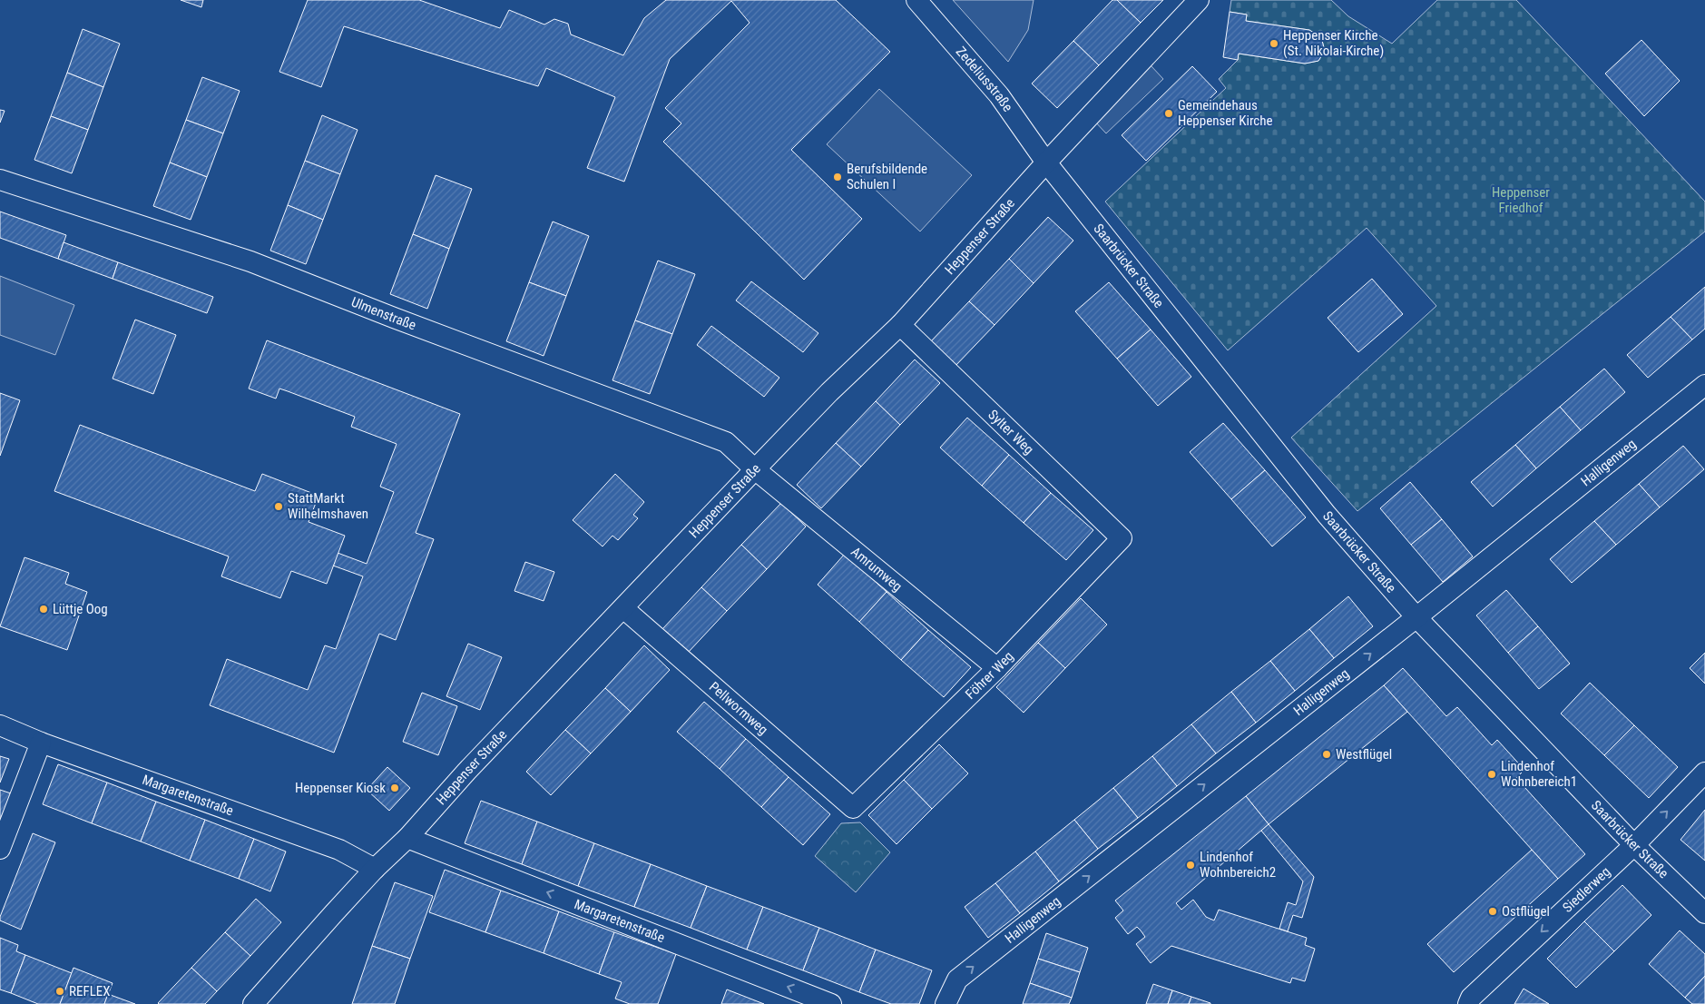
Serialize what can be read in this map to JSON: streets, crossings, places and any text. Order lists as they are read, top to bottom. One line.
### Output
{"streets":{"street":["Zedeliusstraße","Heppenser Straße","Saarbrücker Straße","Ulmenstraße","Sylter Weg","Halligenweg","Amrumweg","Föhrer Weg","Pellwormweg","Margaretenstraße","Siedlerweg"]},"crossings":[["Zedeliusstraße","Heppenser Straße"],["Zedeliusstraße","Saarbrücker Straße"],["Heppenser Straße","Saarbrücker Straße"],["Heppenser Straße","Ulmenstraße"],["Heppenser Straße","Sylter Weg"],["Heppenser Straße","Amrumweg"],["Heppenser Straße","Pellwormweg"],["Heppenser Straße","Margaretenstraße"],["Saarbrücker Straße","Halligenweg"],["Saarbrücker Straße","Siedlerweg"],["Ulmenstraße","Amrumweg"],["Sylter Weg","Föhrer Weg"],["Amrumweg","Föhrer Weg"],["Föhrer Weg","Pellwormweg"]],"one_way":["Halligenweg","Margaretenstraße"],"parks":["Heppenser Friedhof"],"places":["Heppenser Kirche (St. Nikolai-Kirche)","Gemeindehaus Heppenser Kirche","Berufsbildende Schulen I","StattMarkt Wilhelmshaven","Lüttje Oog","Westflügel","Lindenhof Wohnbereich1","Heppenser Kiosk","Lindenhof Wohnbereich2","Ostflügel","REFLEX"]}
